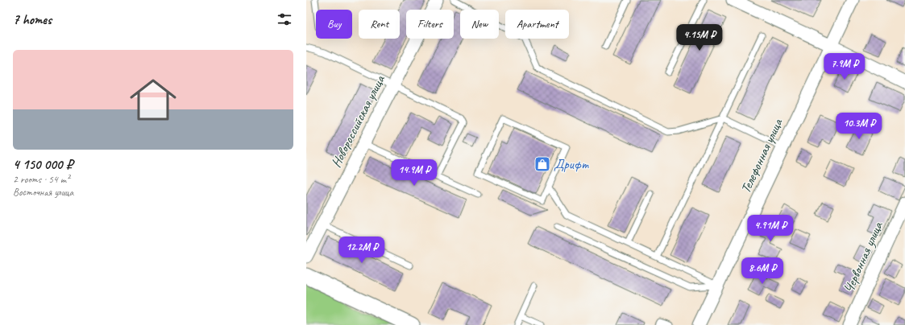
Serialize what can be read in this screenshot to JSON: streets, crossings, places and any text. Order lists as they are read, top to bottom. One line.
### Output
{"streets":{"street":["Новороссийская улица","Телефонная улица","Червонная улица"]},"places":{"shop":["Дрифт"]},"page":{"heading":"7 homes","chip":["Buy","Rent","Filters","New","Apartment"],"price":["4.15M ₽","7.9M ₽","10.3M ₽","14.9M ₽","4.91M ₽","12.2M ₽","8.6M ₽"],"list":[{"name":"4 150 000 ₽","note":"2 rooms · 54 m² · Восточная улица"}]}}
